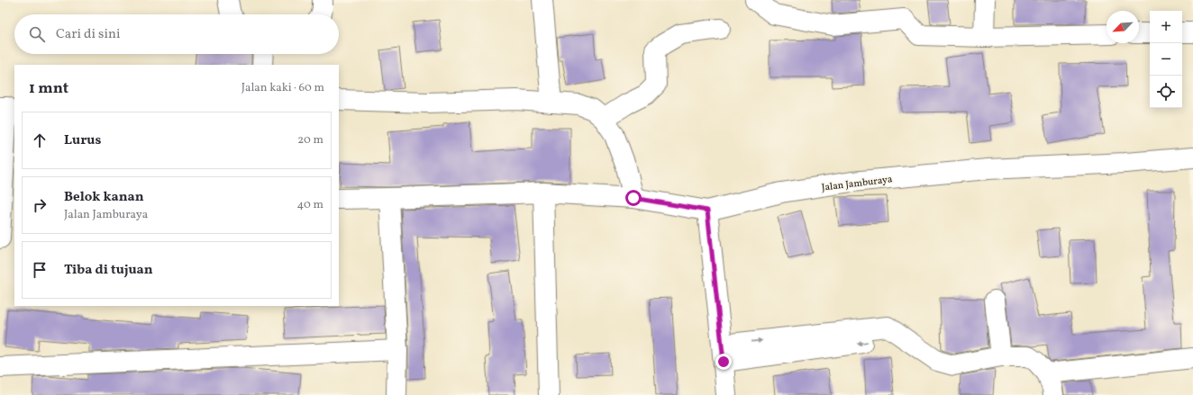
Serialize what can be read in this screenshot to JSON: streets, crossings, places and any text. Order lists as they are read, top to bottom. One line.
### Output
{"streets":{"street":["Jalan Jamburaya"]},"north":"bottom left","page":{"map_buttons":["+","−"],"search":"Cari di sini","heading":["1 mnt","Jalan kaki · 60 m"],"list":[["Lurus","20 m"],["Belok kanan","Jalan Jamburaya","40 m"],"Tiba di tujuan"]}}
